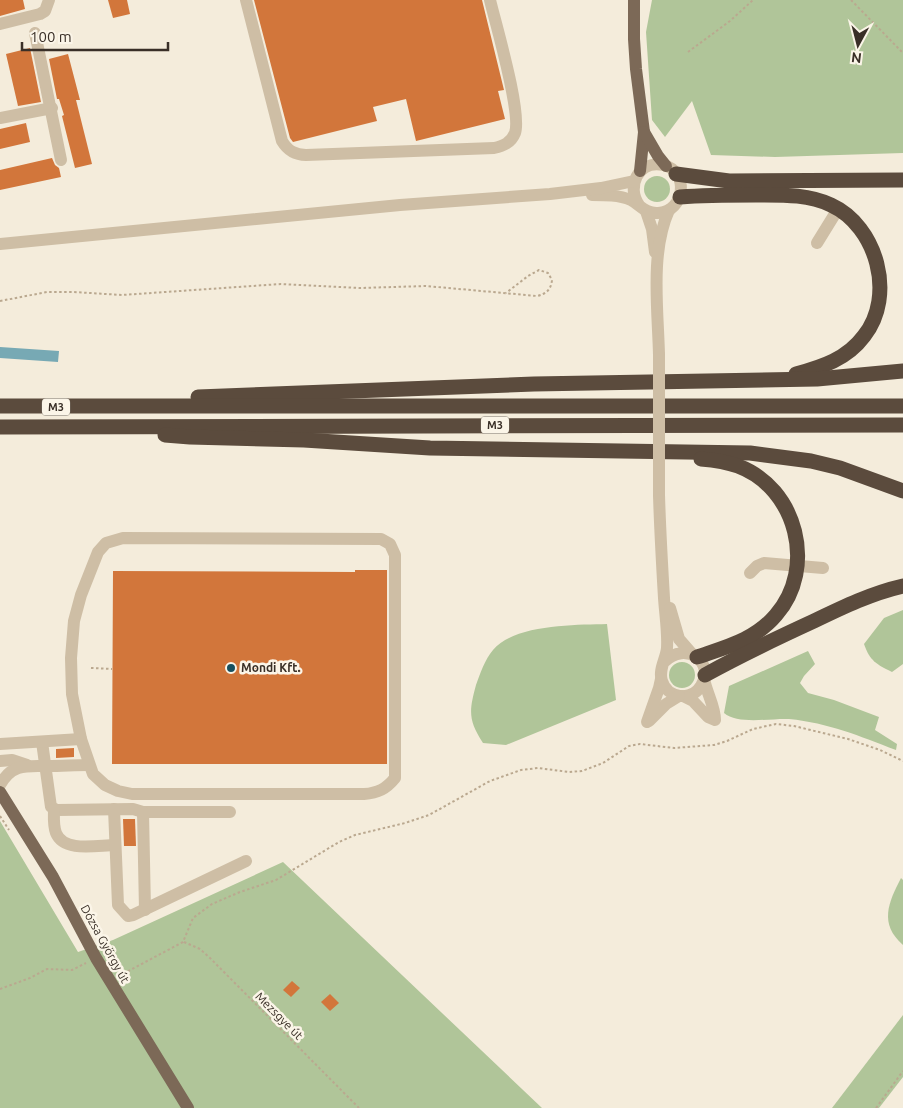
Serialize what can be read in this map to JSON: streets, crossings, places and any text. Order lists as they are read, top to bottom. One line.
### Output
{"streets":{"highway":["M3"],"main road":["Dózsa György út"],"path":["Mezsgye út"]},"places":["Mondi Kft."],"scale_bar":"100 m","north":"bottom"}
